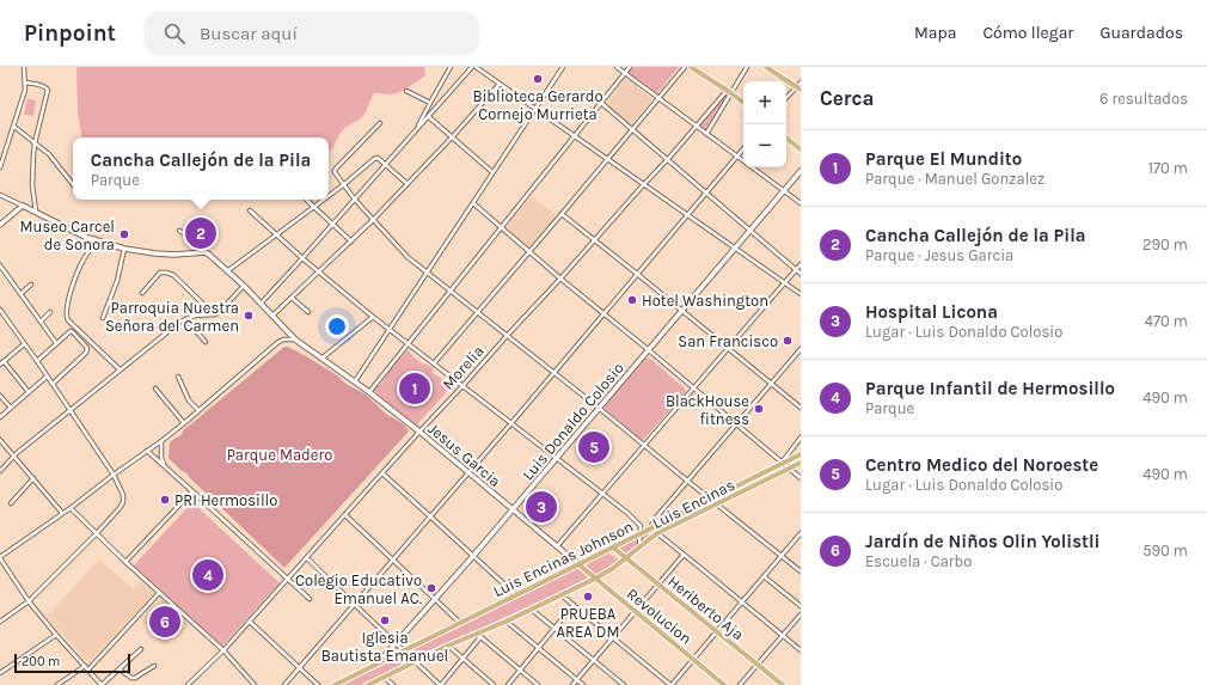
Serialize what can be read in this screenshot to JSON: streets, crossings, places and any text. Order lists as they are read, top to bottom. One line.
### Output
{"streets":{"main road":["Luis Encinas","Luis Encinas Johnson","Heriberto Aja","Revolucion"],"street":["Morelia","Luis Donaldo Colosio","Jesus Garcia"]},"crossings":[["Morelia","Jesus Garcia"],["Luis Donaldo Colosio","Jesus Garcia"],["Luis Donaldo Colosio","Luis Encinas Johnson"],["Jesus Garcia","Luis Encinas Johnson"],["Jesus Garcia","Revolucion"],["Luis Encinas","Heriberto Aja"],["Luis Encinas","Revolucion"],["Luis Encinas Johnson","Heriberto Aja"],["Luis Encinas Johnson","Revolucion"]],"parks":["Parque Madero"],"places":["Biblioteca Gerardo Cornejo Murrieta","Museo Carcel de Sonora","Hotel Washington","Parroquia Nuestra Señora del Carmen","San Francisco","BlackHouse fitness","PRI Hermosillo","Colegio Educativo Emanuel AC.","PRUEBA AREA DM","Iglesia Bautista Emanuel"],"scale_bar":"200 m","page":{"header":"Pinpoint","search":"Buscar aquí","nav":["Mapa","Cómo llegar","Guardados"],"heading":["Cerca","6 resultados"],"map_buttons":["+","−"],"list":[{"mark":"1","name":"Parque El Mundito","note":"Parque · Manuel Gonzalez","value":"170 m"},{"mark":"2","name":"Cancha Callejón de la Pila","note":"Parque · Jesus Garcia","value":"290 m"},{"mark":"3","name":"Hospital Licona","note":"Lugar · Luis Donaldo Colosio","value":"470 m"},{"mark":"4","name":"Parque Infantil de Hermosillo","note":"Parque","value":"490 m"},{"mark":"5","name":"Centro Medico del Noroeste","note":"Lugar · Luis Donaldo Colosio","value":"490 m"},{"mark":"6","name":"Jardín de Niños Olin Yolistli","note":"Escuela · Carbo","value":"590 m"}],"popup":["Cancha Callejón de la Pila","Parque"],"pins":["2","1","5","3","4","6"],"scale":"200 m"}}
